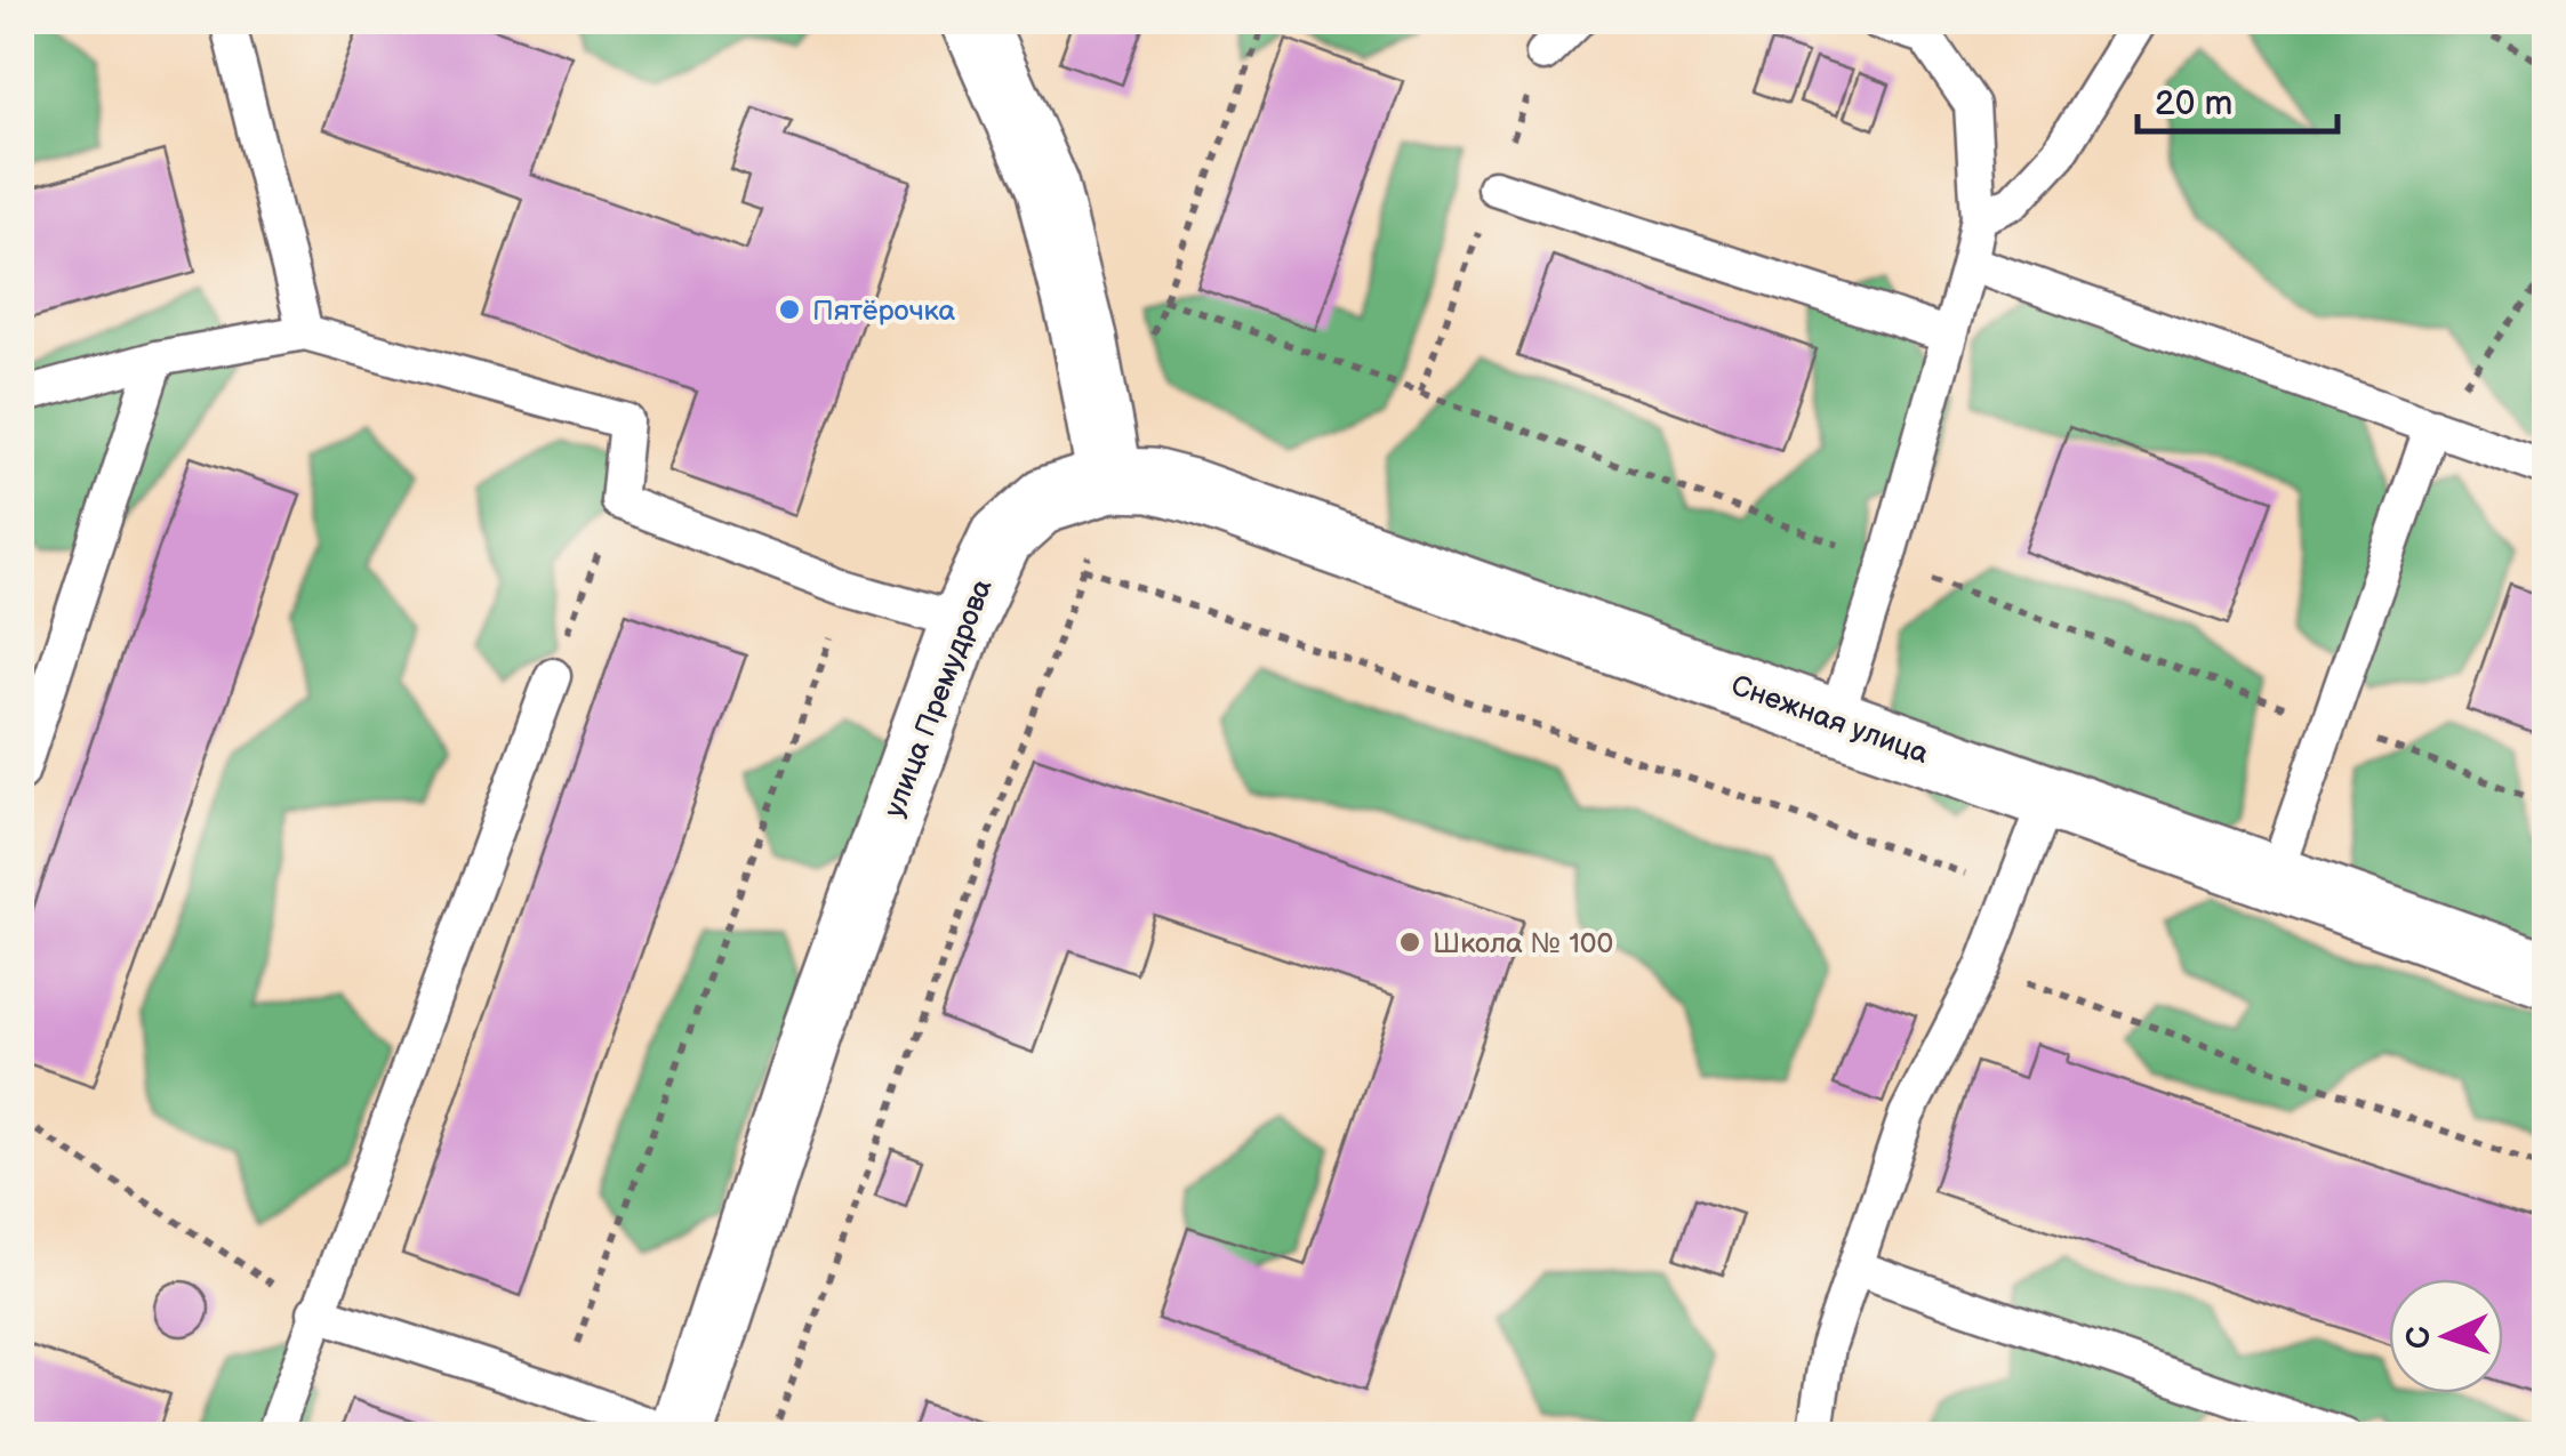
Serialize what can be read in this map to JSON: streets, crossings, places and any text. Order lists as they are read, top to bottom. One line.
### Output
{"streets":{"street":["улица Премудрова","Снежная улица"]},"crossings":[["улица Премудрова","Снежная улица"]],"places":["Пятёрочка","Школа № 100"],"scale_bar":"20 m","north":"left"}
